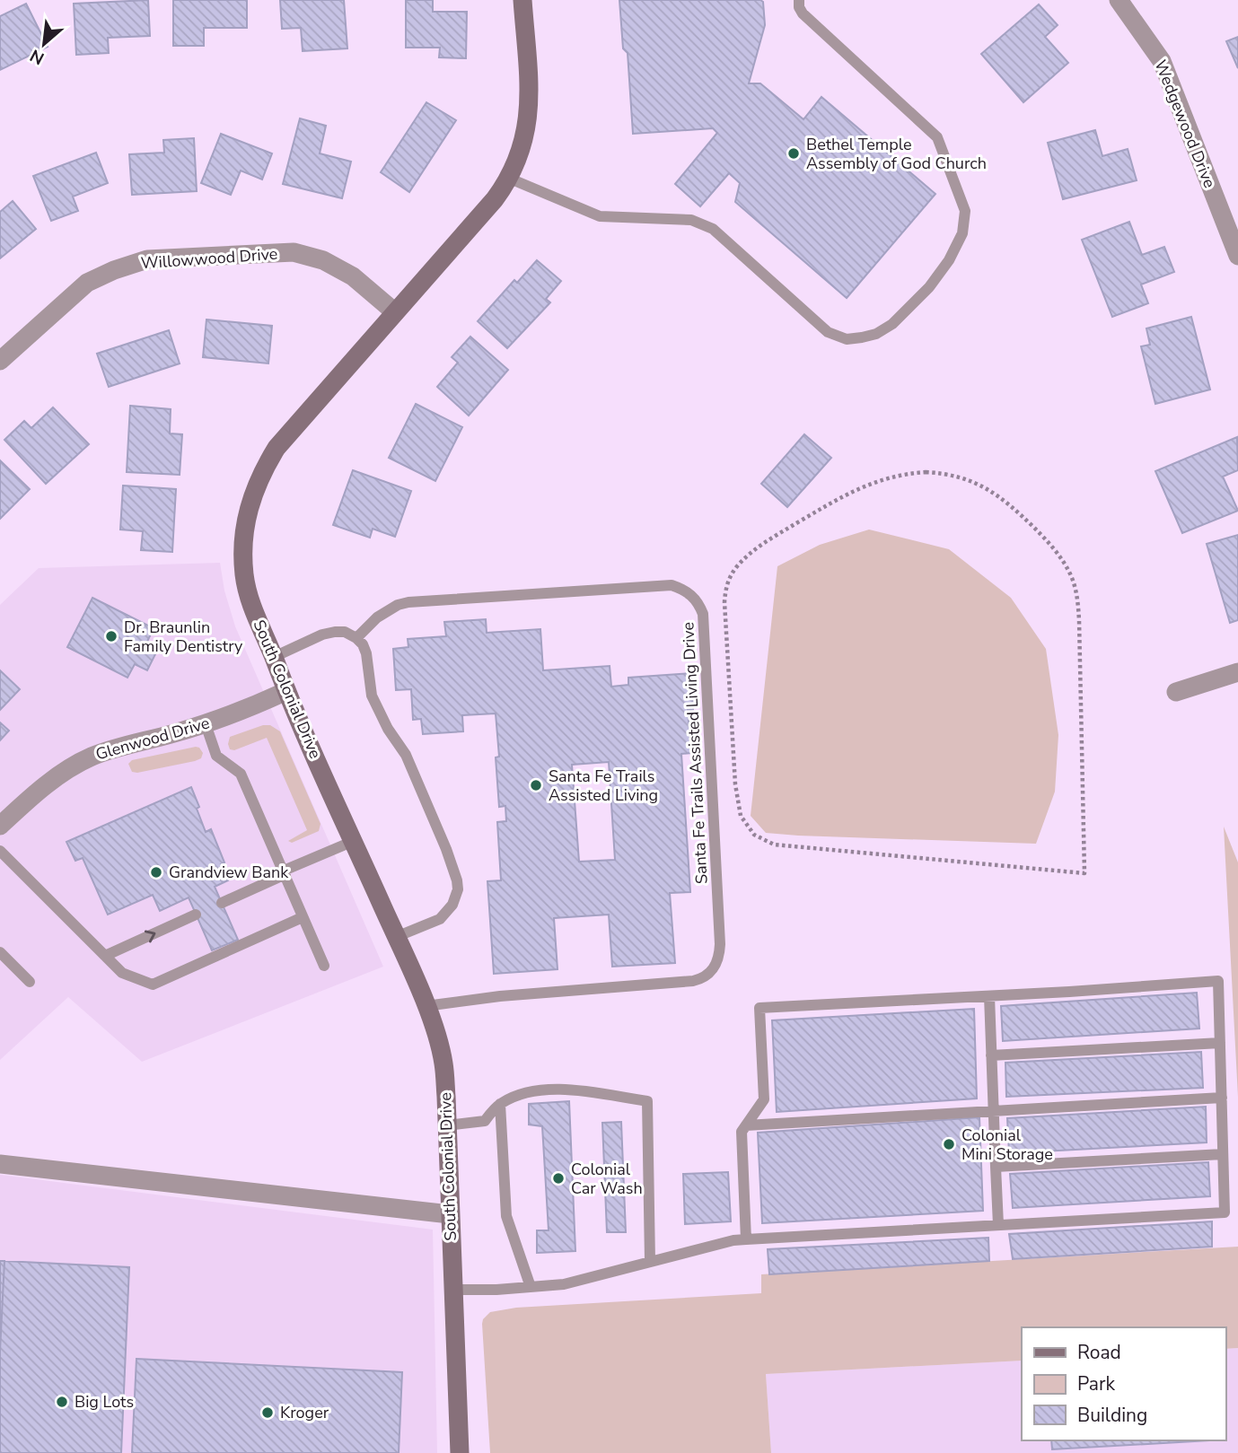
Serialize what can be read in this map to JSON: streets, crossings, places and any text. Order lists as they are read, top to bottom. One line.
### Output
{"streets":{"street":["Wedgewood Drive","Willowwood Drive","South Colonial Drive","Glenwood Drive"],"lane":["Santa Fe Trails Assisted Living Drive"]},"crossings":[["Willowwood Drive","South Colonial Drive"],["South Colonial Drive","Glenwood Drive"],["South Colonial Drive","Santa Fe Trails Assisted Living Drive"]],"places":["Bethel Temple Assembly of God Church","Dr. Braunlin Family Dentistry","Santa Fe Trails Assisted Living","Grandview Bank","Colonial Mini Storage","Colonial Car Wash","Big Lots","Kroger"],"legend":["Road","Park","Building"],"north":"bottom left"}
